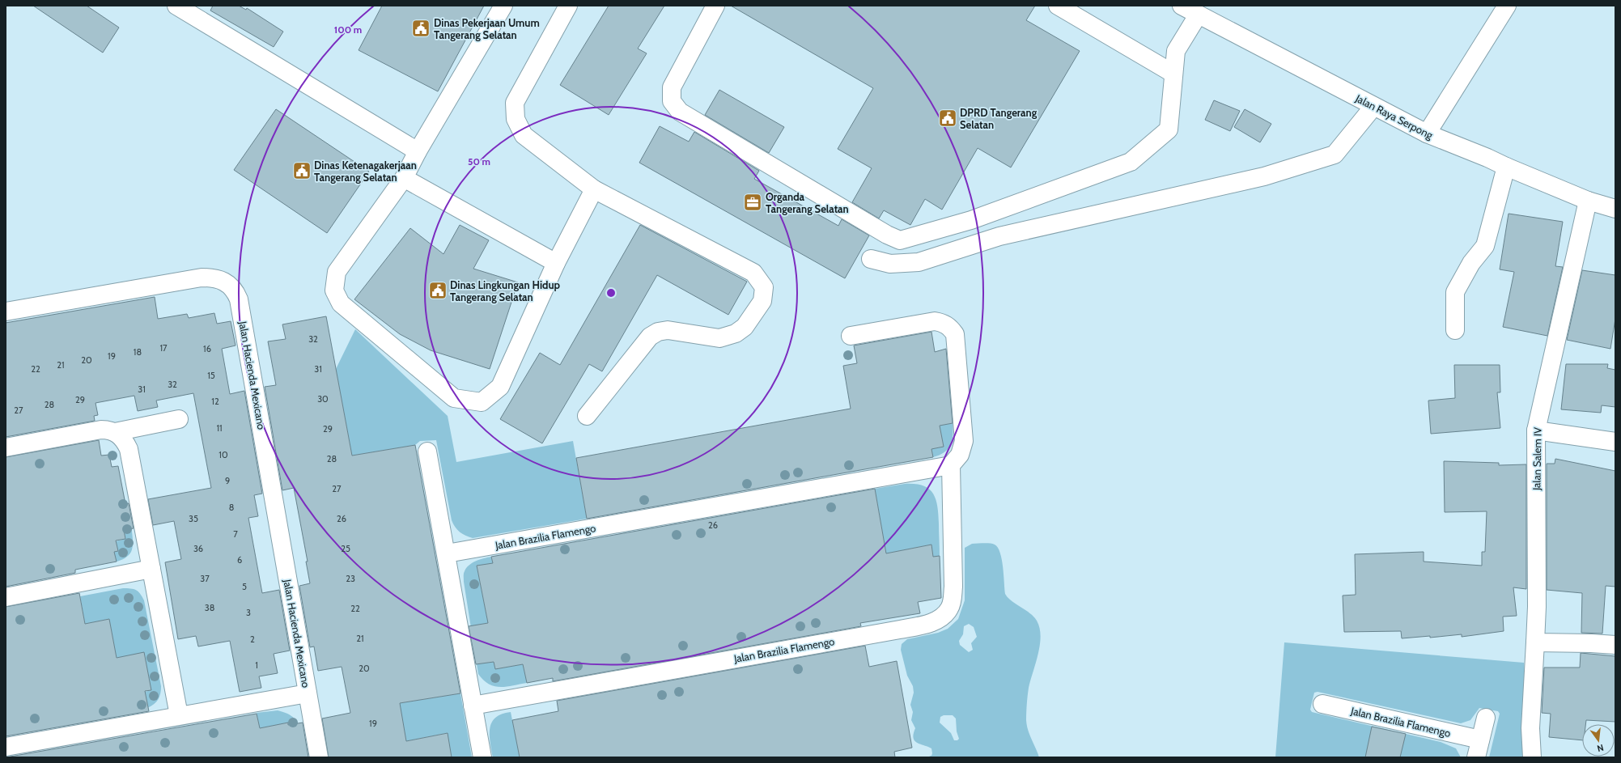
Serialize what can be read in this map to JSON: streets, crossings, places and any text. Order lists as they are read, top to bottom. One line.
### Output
{"streets":{"street":["Jalan Raya Serpong","Jalan Hacienda Mexicano","Jalan Salem IV","Jalan Brazilia Flamengo"]},"crossings":[["Jalan Raya Serpong","Jalan Salem IV"]],"places":{"public building":["Dinas Pekerjaan Umum Tangerang Selatan","DPRD Tangerang Selatan","Dinas Ketenagakerjaan Tangerang Selatan","Dinas Lingkungan Hidup Tangerang Selatan"],"office":["Organda Tangerang Selatan"]},"house_numbers":["32","17","16","18","19","20","21","22","31","15","32","31","30","29","12","28","27","11","29","10","28","9","27","8","35","26","26","7","36","25","6","37","23","5","38","22","3","21","2","1","20","19"],"north":"bottom","rings":["100 m","50 m"]}
